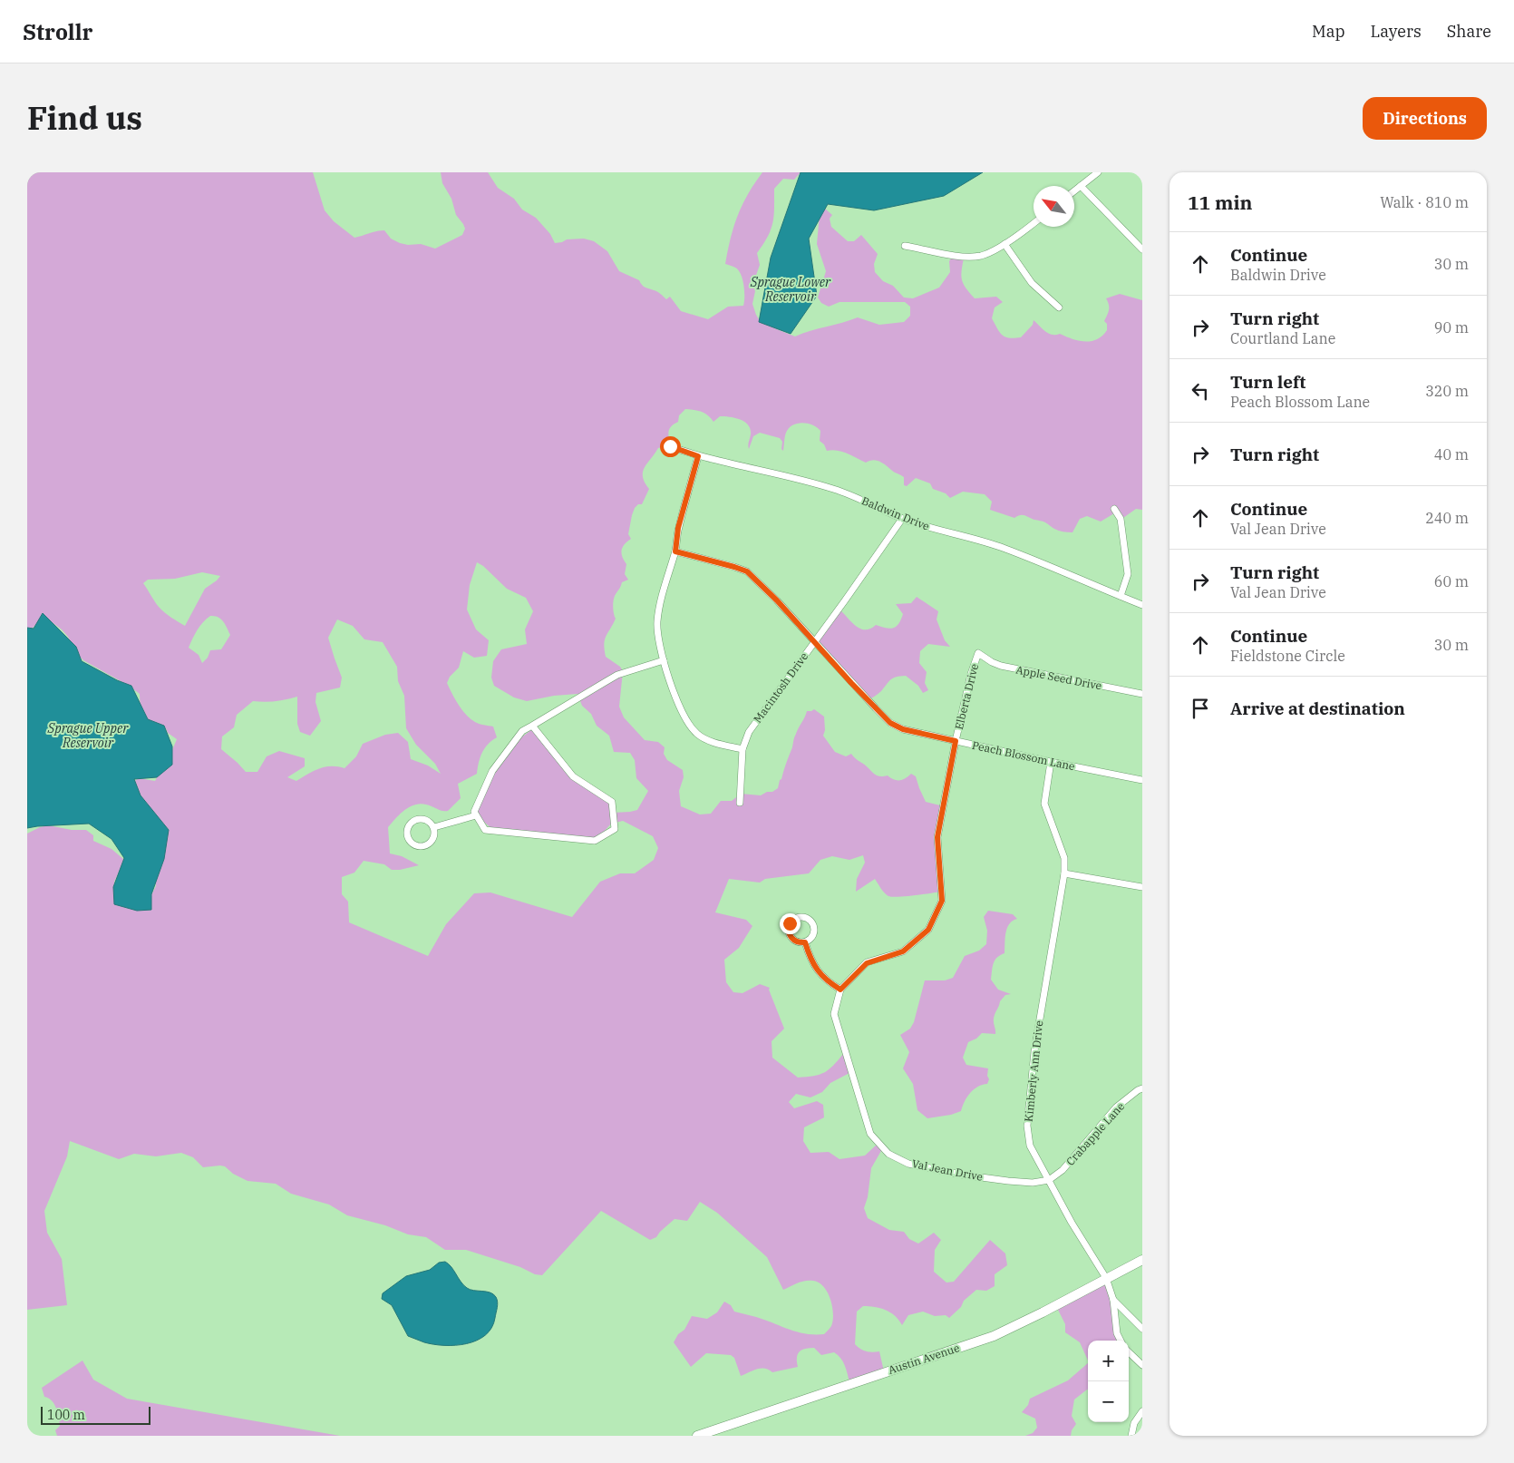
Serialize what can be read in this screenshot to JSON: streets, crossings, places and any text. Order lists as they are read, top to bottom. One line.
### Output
{"streets":{"street":["Baldwin Drive","Apple Seed Drive","Macintosh Drive","Elberta Drive","Peach Blossom Lane","Kimberly Ann Drive","Crabapple Lane","Val Jean Drive","Austin Avenue"]},"crossings":[["Baldwin Drive","Macintosh Drive"],["Apple Seed Drive","Elberta Drive"],["Macintosh Drive","Peach Blossom Lane"],["Elberta Drive","Peach Blossom Lane"],["Elberta Drive","Val Jean Drive"],["Peach Blossom Lane","Kimberly Ann Drive"],["Kimberly Ann Drive","Crabapple Lane"],["Kimberly Ann Drive","Val Jean Drive"],["Kimberly Ann Drive","Austin Avenue"],["Crabapple Lane","Val Jean Drive"]],"water":["Sprague Lower Reservoir","Sprague Upper Reservoir"],"scale_bar":"100 m","north":"top left","page":{"header":"Strollr","nav":["Map","Layers","Share"],"title":"Find us","buttons":"Directions","heading":["11 min","Walk · 810 m"],"list":[["Continue","Baldwin Drive","30 m"],["Turn right","Courtland Lane","90 m"],["Turn left","Peach Blossom Lane","320 m"],["Turn right","40 m"],["Continue","Val Jean Drive","240 m"],["Turn right","Val Jean Drive","60 m"],["Continue","Fieldstone Circle","30 m"],"Arrive at destination"],"map_buttons":["+","−"],"scale":"100 m"}}
